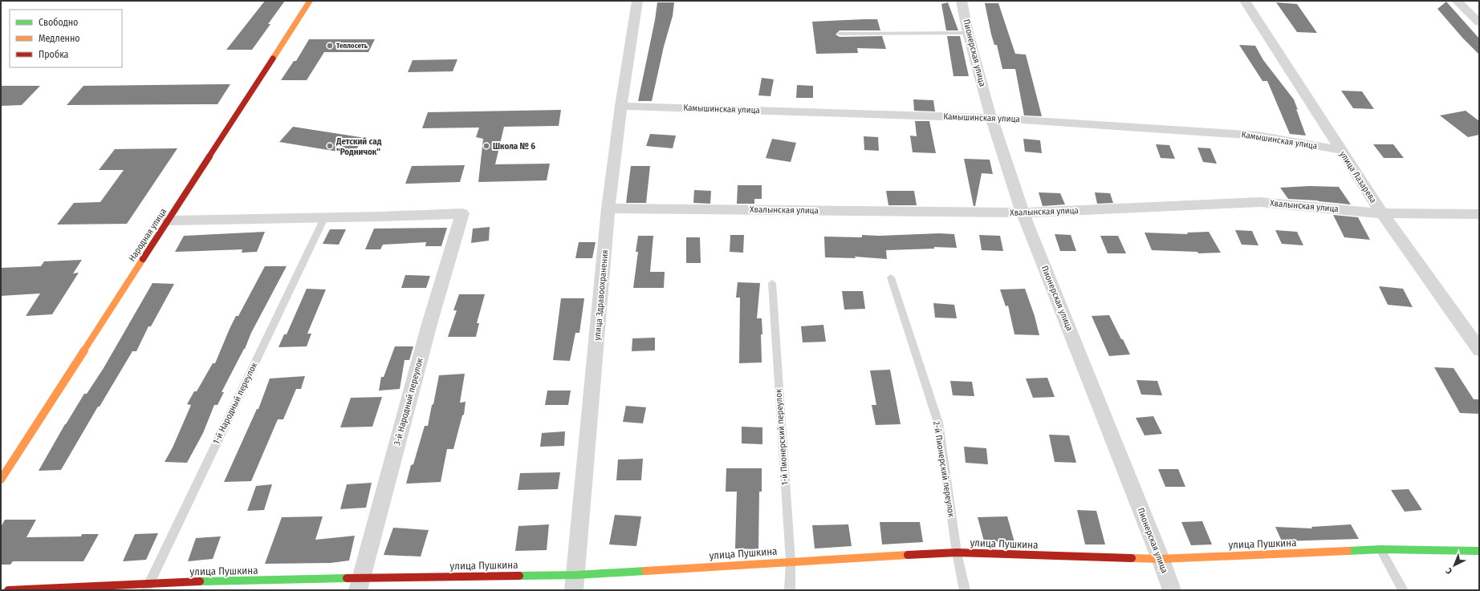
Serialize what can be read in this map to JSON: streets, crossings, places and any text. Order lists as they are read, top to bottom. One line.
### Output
{"streets":{"street":["Пионерская улица","Камышинская улица","улица Лазарева","Хвалынская улица","Народная улица","улица Здравоохранения","3-й Народный переулок","улица Пушкина"],"lane":["1-й Народный переулок","1-й Пионерский переулок","2-й Пионерский переулок"]},"crossings":[["Пионерская улица","Камышинская улица"],["Пионерская улица","Хвалынская улица"],["Пионерская улица","улица Пушкина"],["Камышинская улица","улица Лазарева"],["Камышинская улица","улица Здравоохранения"],["улица Лазарева","Хвалынская улица"],["Хвалынская улица","улица Здравоохранения"],["улица Здравоохранения","улица Пушкина"],["3-й Народный переулок","1-й Народный переулок"],["3-й Народный переулок","улица Пушкина"],["1-й Народный переулок","улица Пушкина"],["1-й Пионерский переулок","улица Пушкина"],["2-й Пионерский переулок","улица Пушкина"]],"places":["Теплосеть","Детский сад \"Родничок\"","Школа № 6"],"legend":["Свободно","Медленно","Пробка"],"north":"bottom left"}
